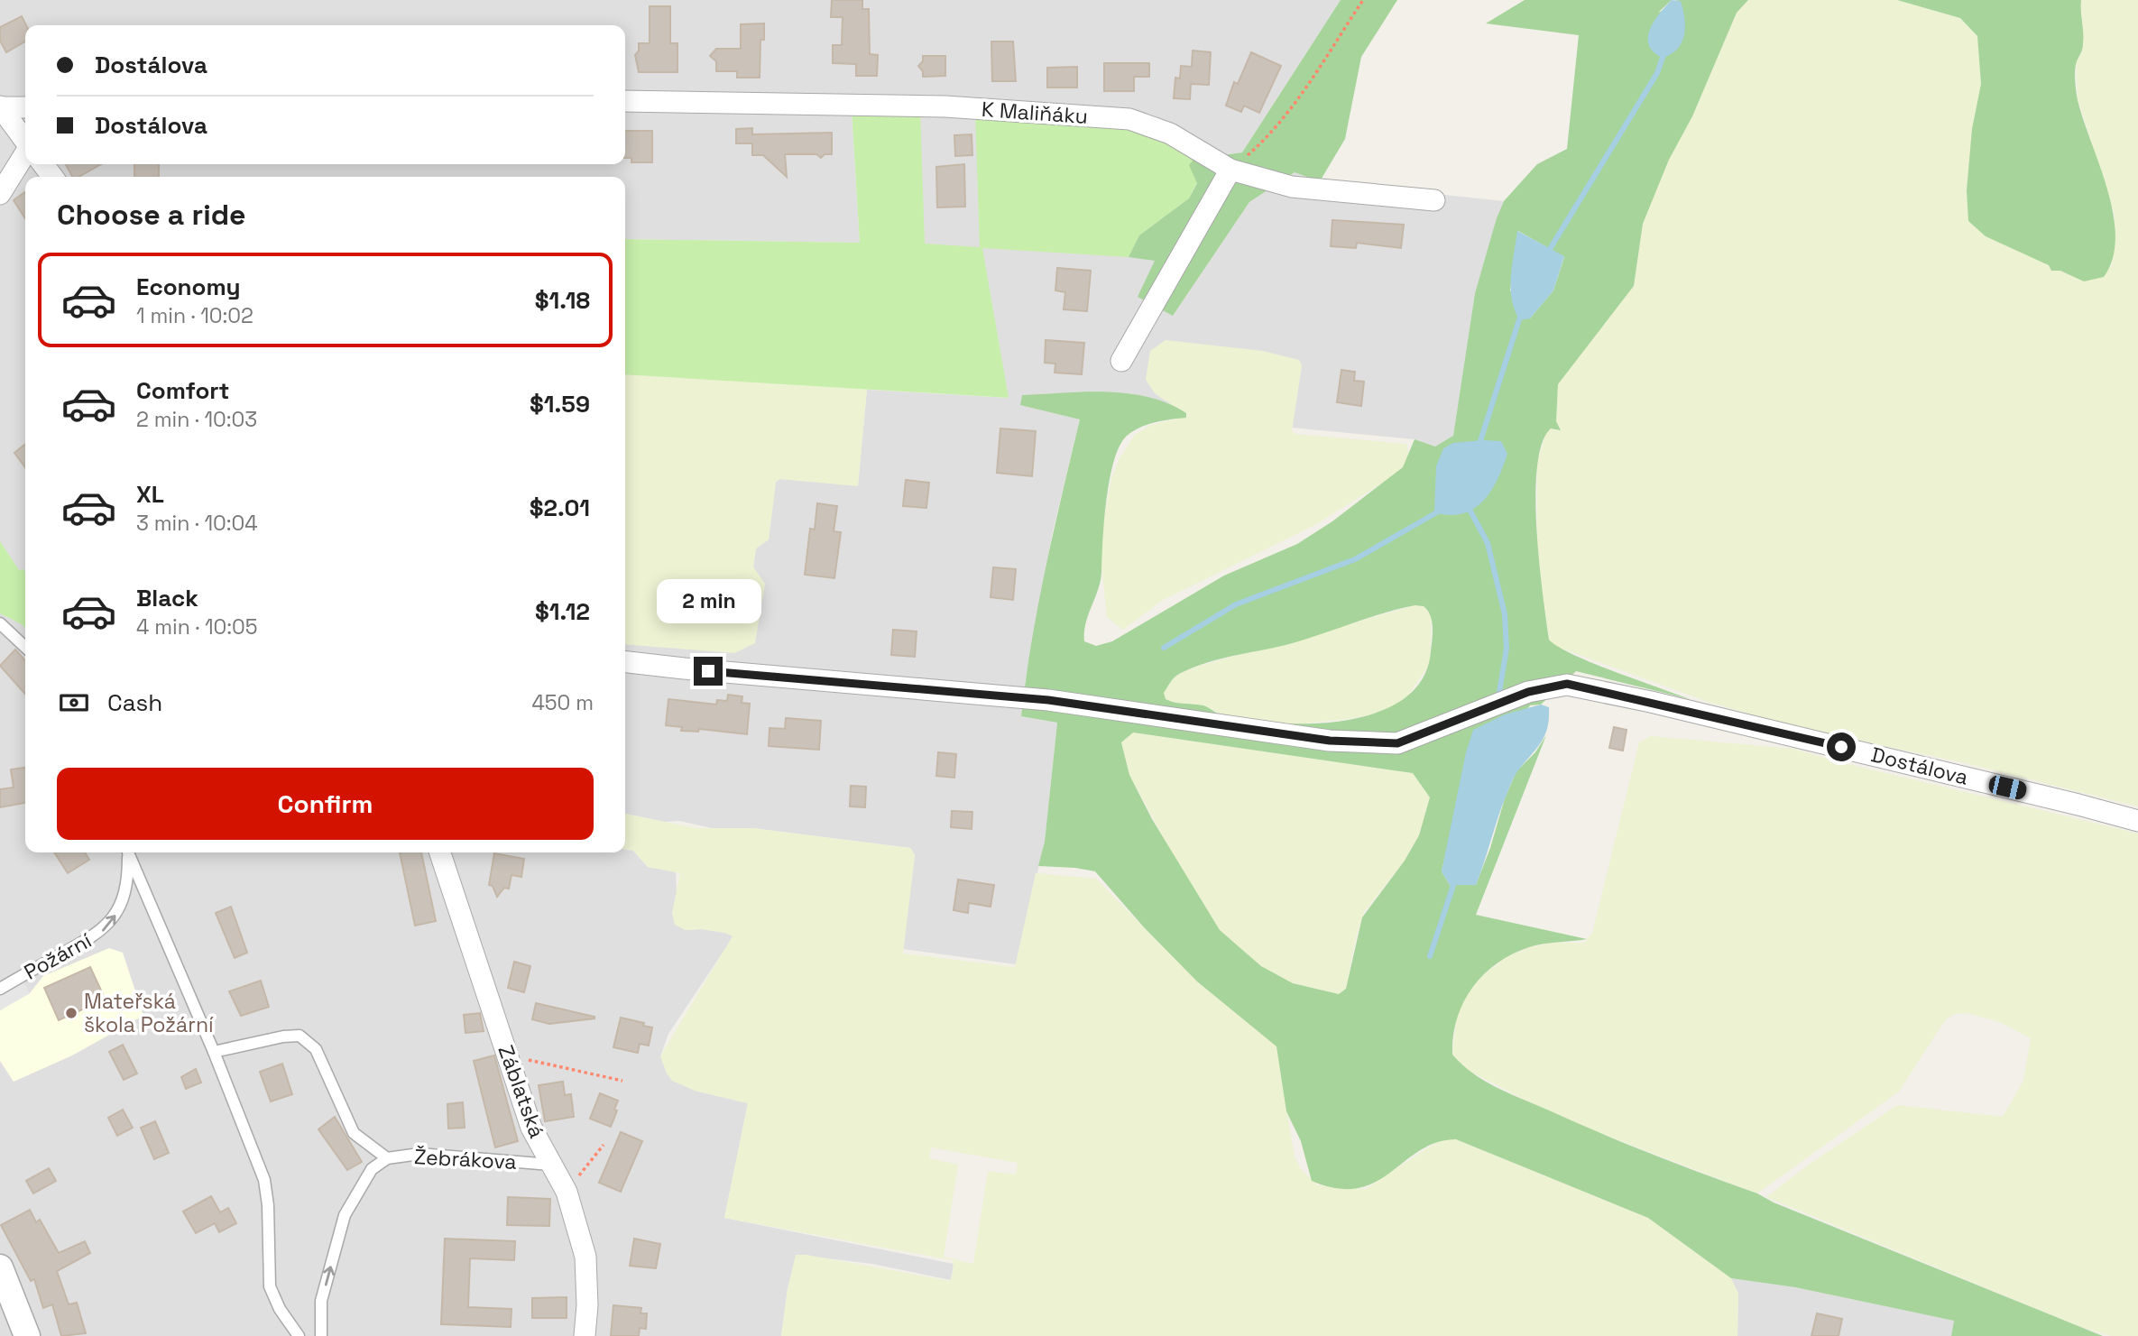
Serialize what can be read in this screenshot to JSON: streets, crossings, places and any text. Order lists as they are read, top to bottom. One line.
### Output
{"streets":{"street":["K Maliňáku","Dostálova","Záblatská"],"lane":["Požární","Žebrákova"]},"crossings":[["Záblatská","Žebrákova"]],"one_way":["Požární","Žebrákova"],"places":["Mateřská škola Požární"],"page":{"banner":["Dostálova","Dostálova"],"heading":"Choose a ride","list":[{"name":"Economy","note":"1 min · 10:02","value":"$1.18"},{"name":"Comfort","note":"2 min · 10:03","value":"$1.59"},{"name":"XL","note":"3 min · 10:04","value":"$2.01"},{"name":"Black","note":"4 min · 10:05","value":"$1.12"}],"bubble":"2 min","pay":["Cash","450 m"],"buttons":"Confirm"}}
